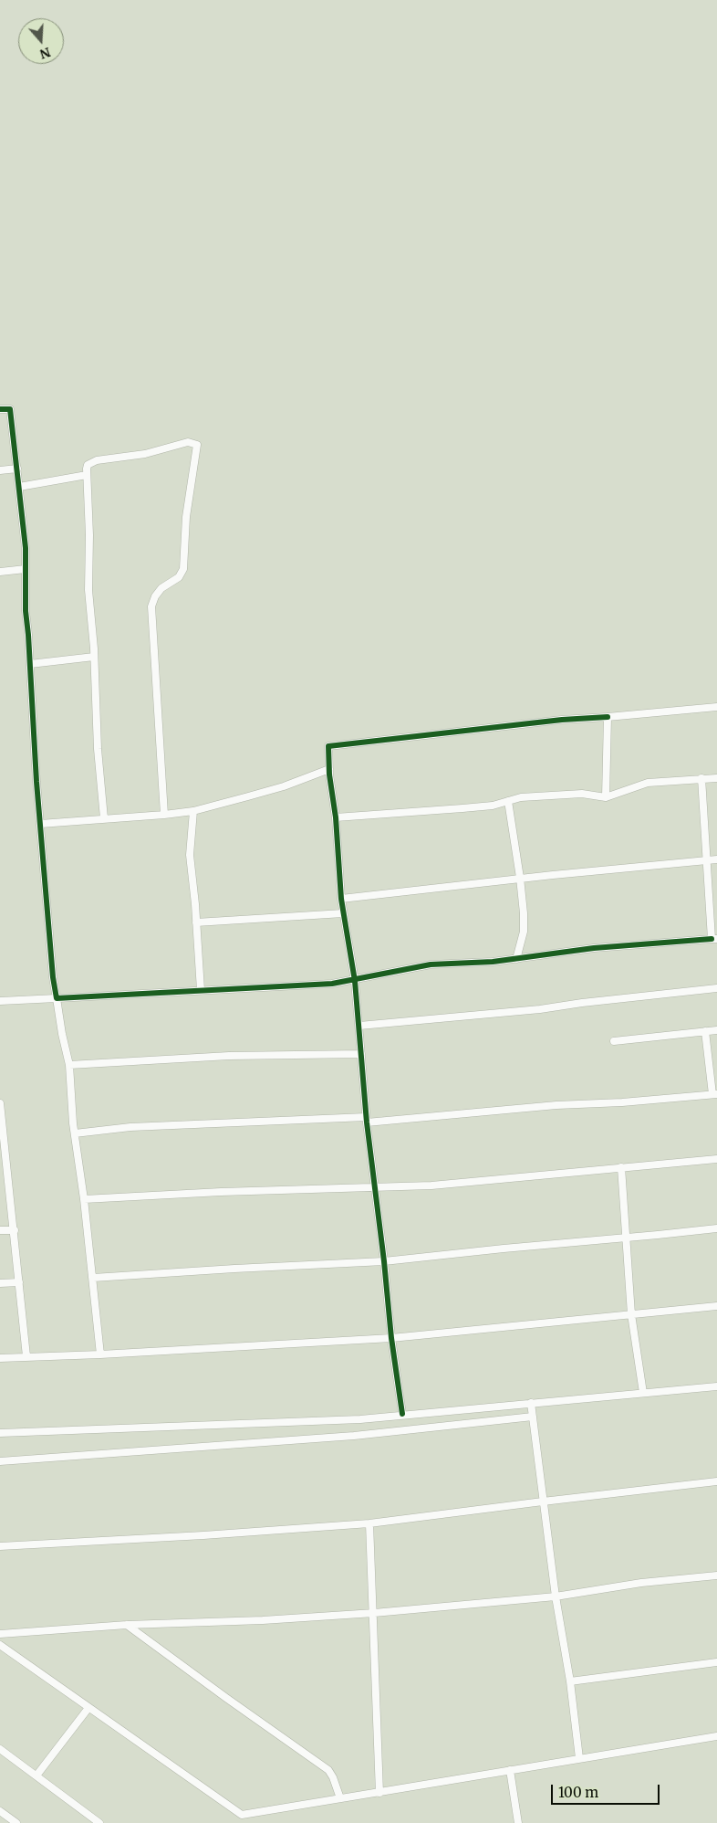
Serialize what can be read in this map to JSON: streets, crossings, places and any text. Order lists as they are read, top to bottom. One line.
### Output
{"scale_bar":"100 m","north":"bottom"}
